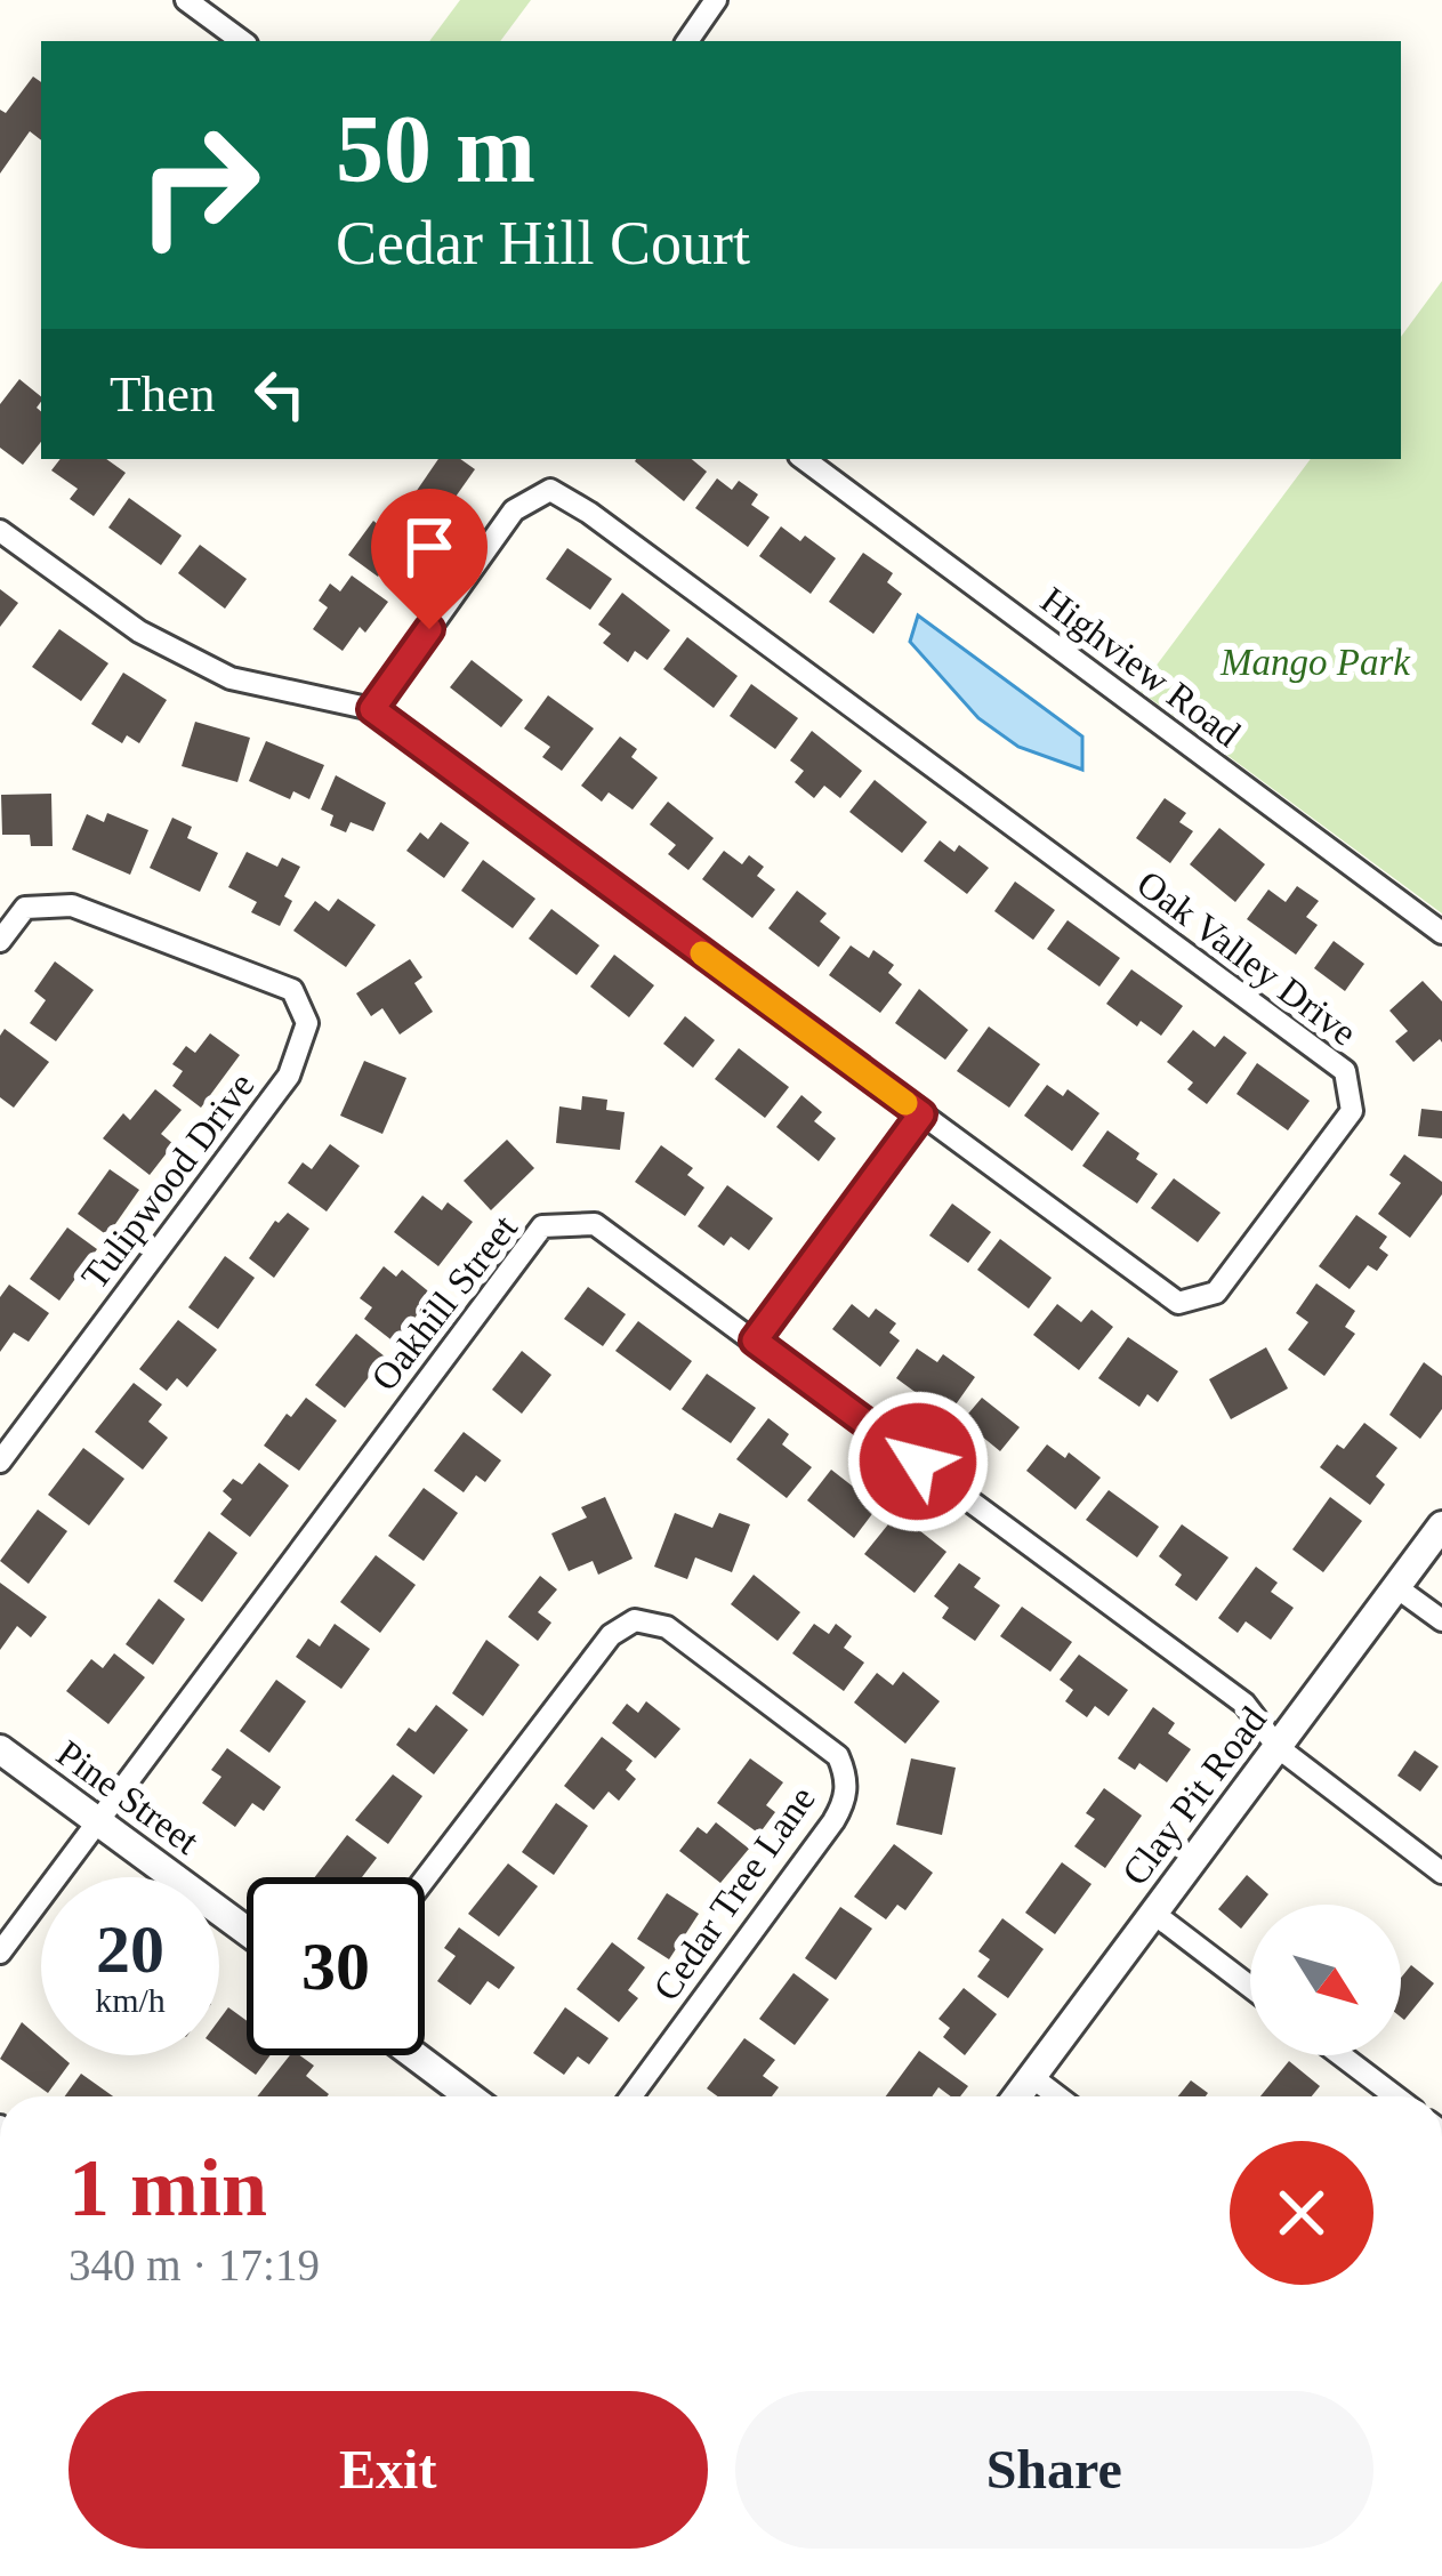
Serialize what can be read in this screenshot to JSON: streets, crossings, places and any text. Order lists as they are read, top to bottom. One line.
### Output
{"streets":{"street":["Highview Road","Oak Valley Drive","Tulipwood Drive","Oakhill Street","Clay Pit Road","Pine Street","Cedar Tree Lane"]},"crossings":[["Oakhill Street","Clay Pit Road"],["Oakhill Street","Pine Street"]],"parks":["Mango Park"],"north":"bottom right","page":{"turn":["50 m","Cedar Hill Court"],"then":"Then","speed":"20 km/h","limit":"30","heading":["1 min","340 m · 17:19"],"buttons":["Exit","Share"]}}
